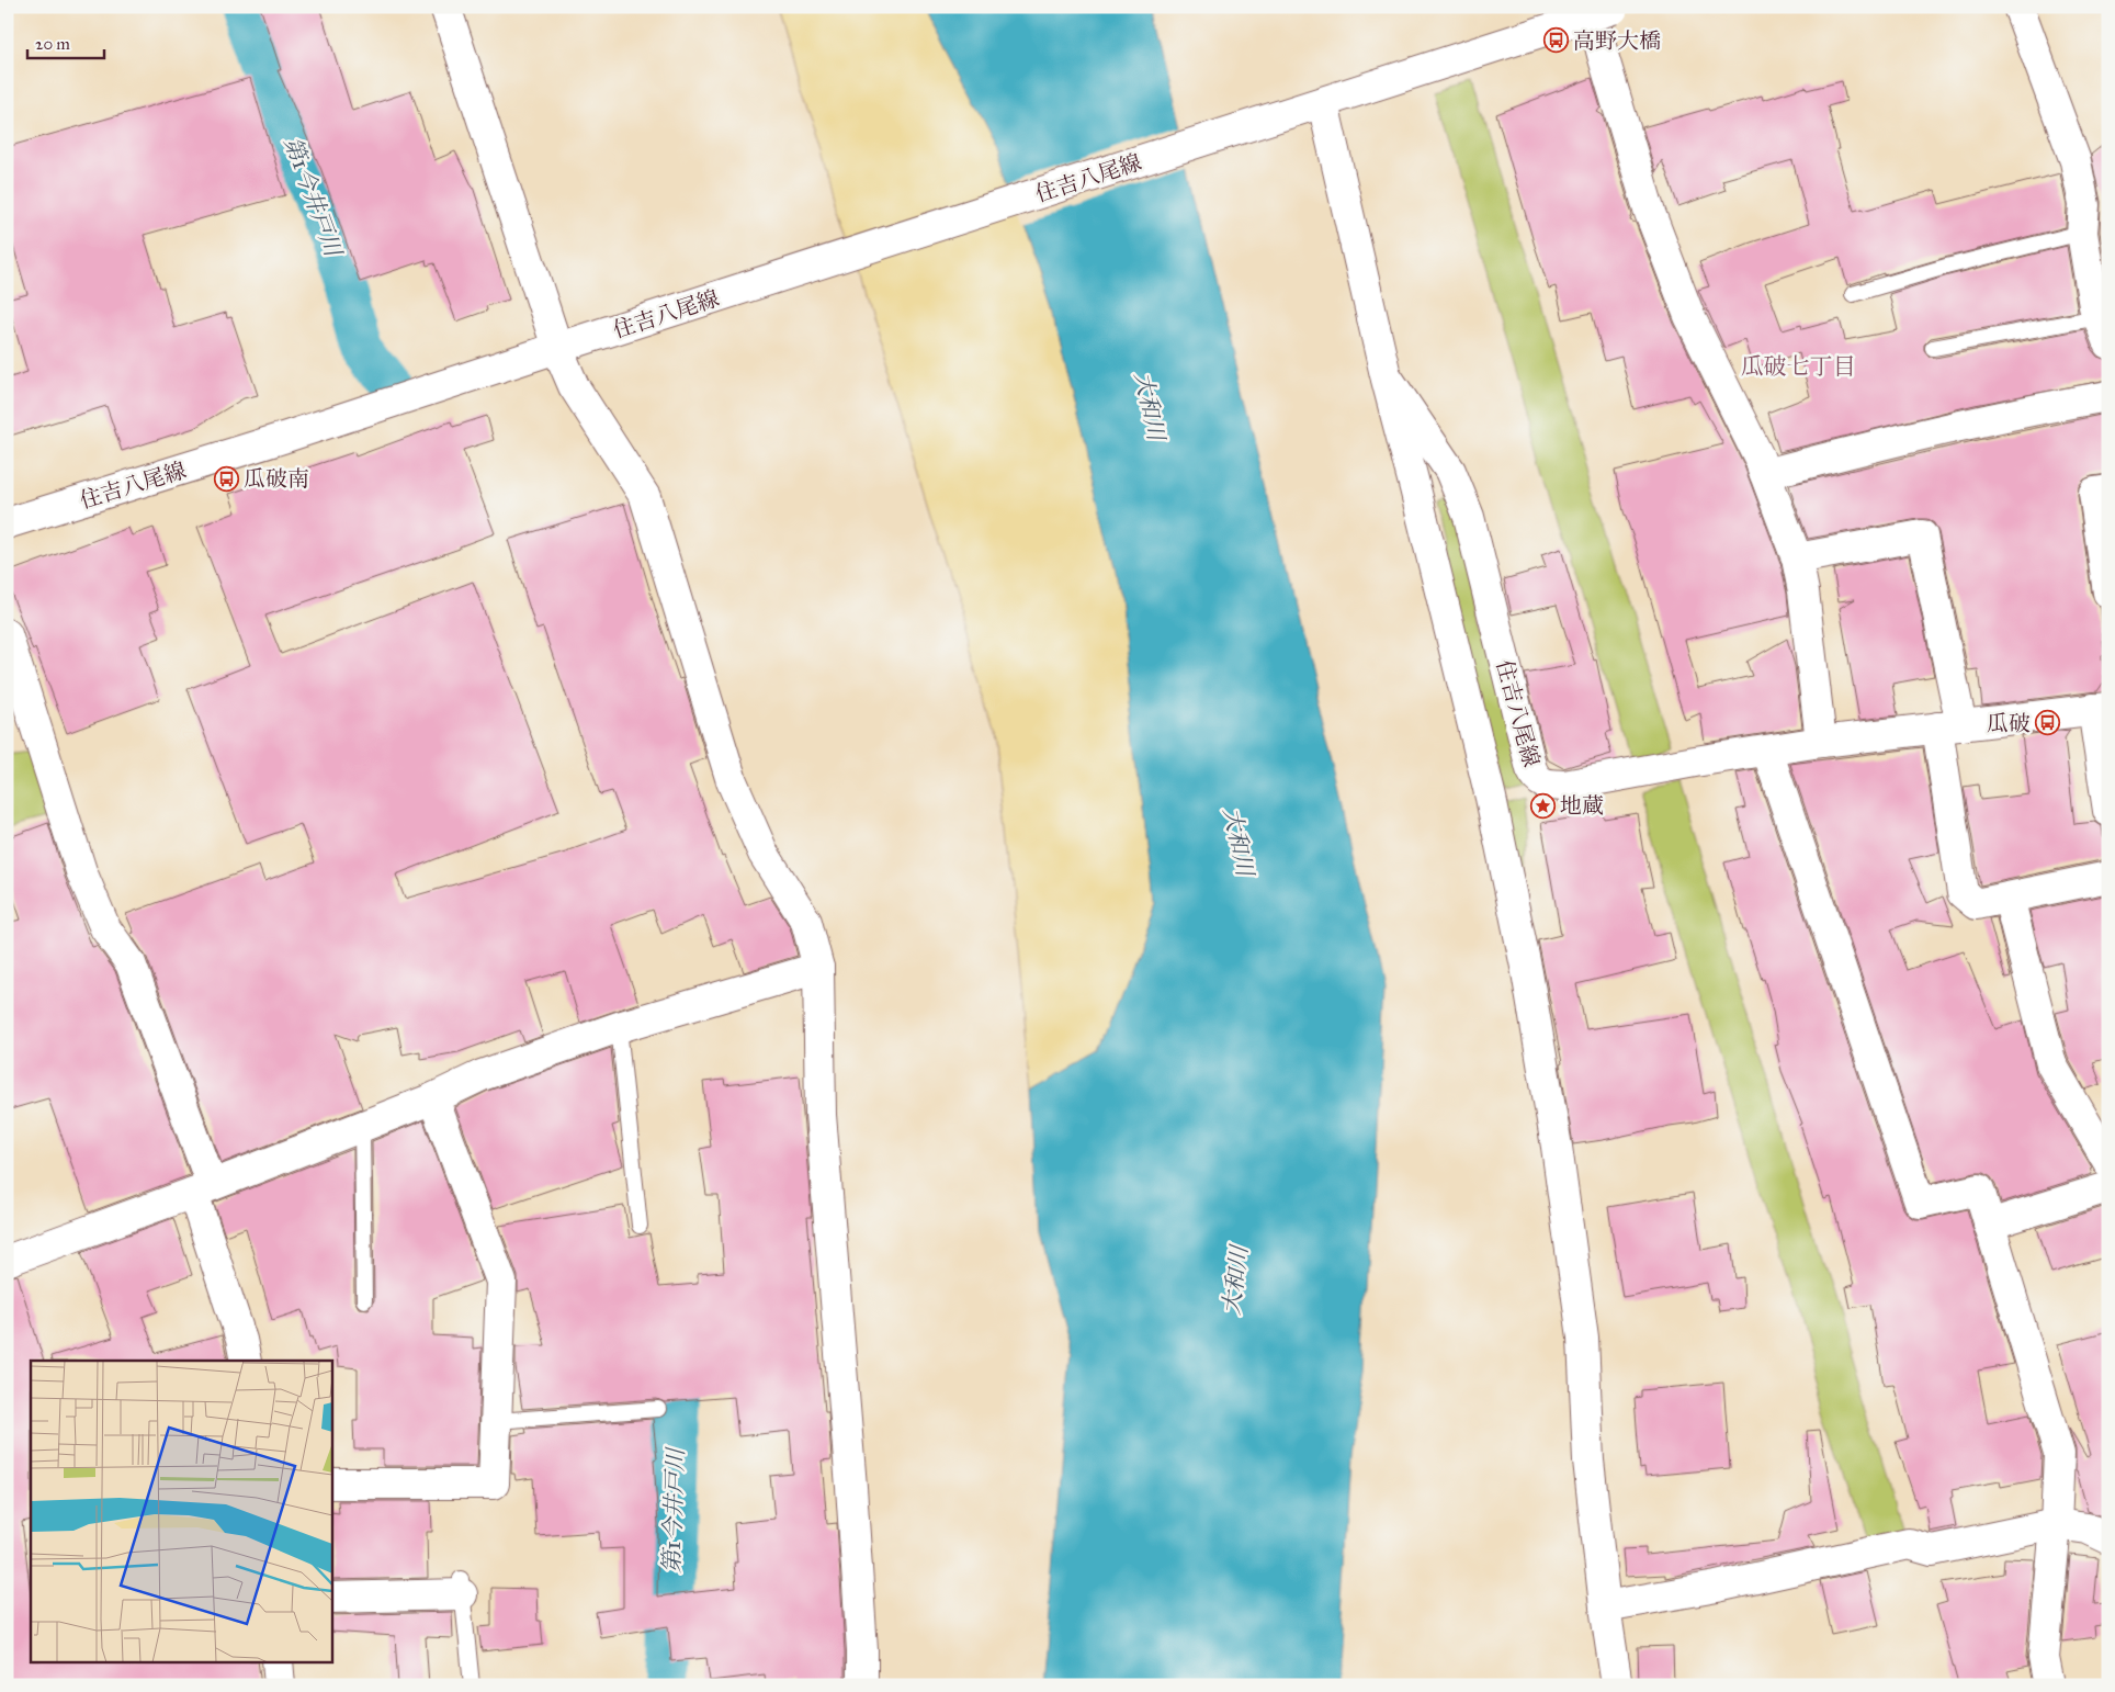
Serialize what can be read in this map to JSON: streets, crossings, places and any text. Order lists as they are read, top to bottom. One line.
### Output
{"streets":{"street":["住吉八尾線"]},"districts":["瓜破七丁目"],"water":["第1今井戸川","大和川"],"places":{"bus stop":["高野大橋","瓜破南","瓜破"],"place":["地蔵"]},"scale_bar":"20 m"}
